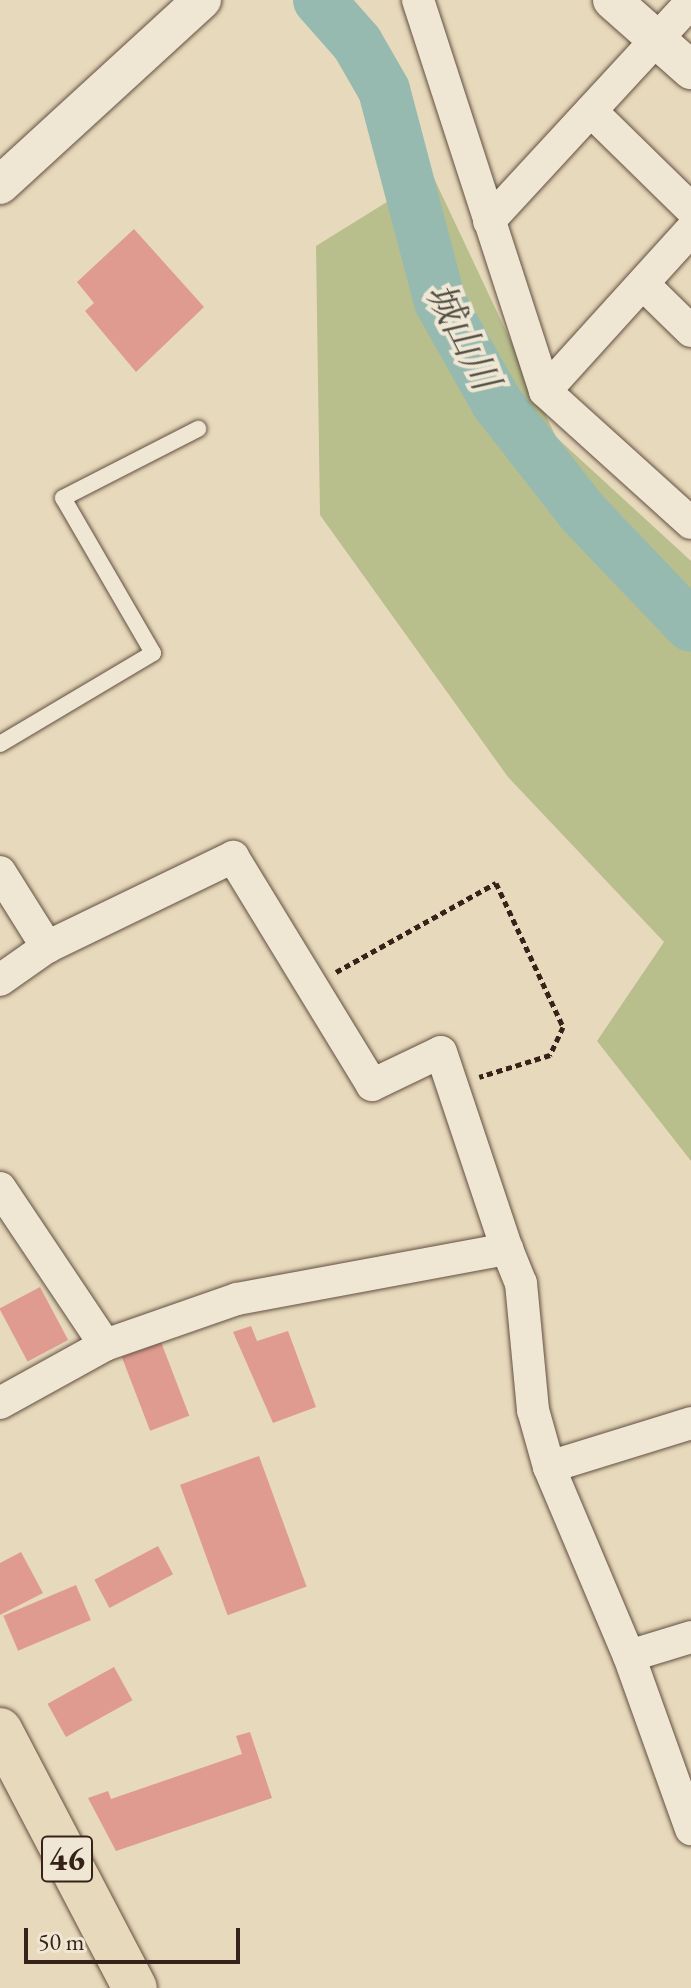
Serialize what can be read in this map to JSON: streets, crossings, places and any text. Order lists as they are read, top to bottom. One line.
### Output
{"streets":{"main road":["46"]},"water":["城山川"],"scale_bar":"50 m"}
